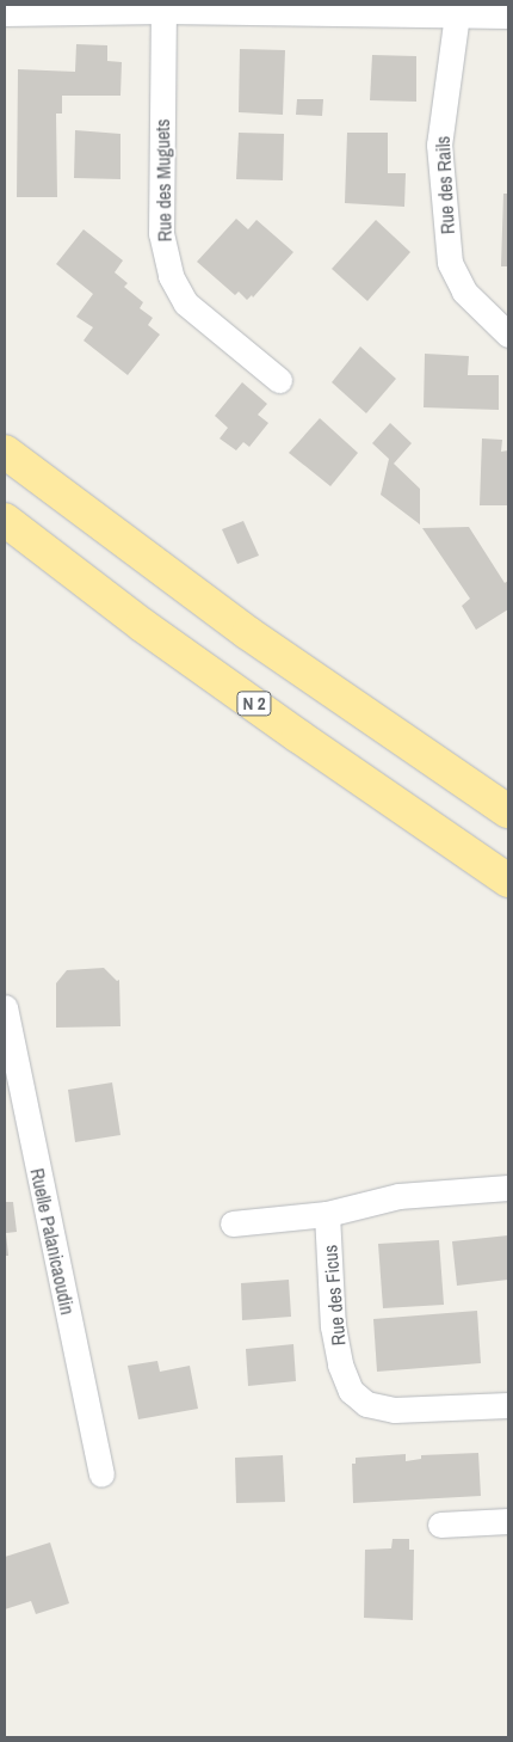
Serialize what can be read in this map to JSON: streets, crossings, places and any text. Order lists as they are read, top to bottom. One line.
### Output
{"streets":{"highway":["N 2"],"street":["Rue des Muguets","Rue des Rails","Ruelle Palanicaoudin","Rue des Ficus"]}}
